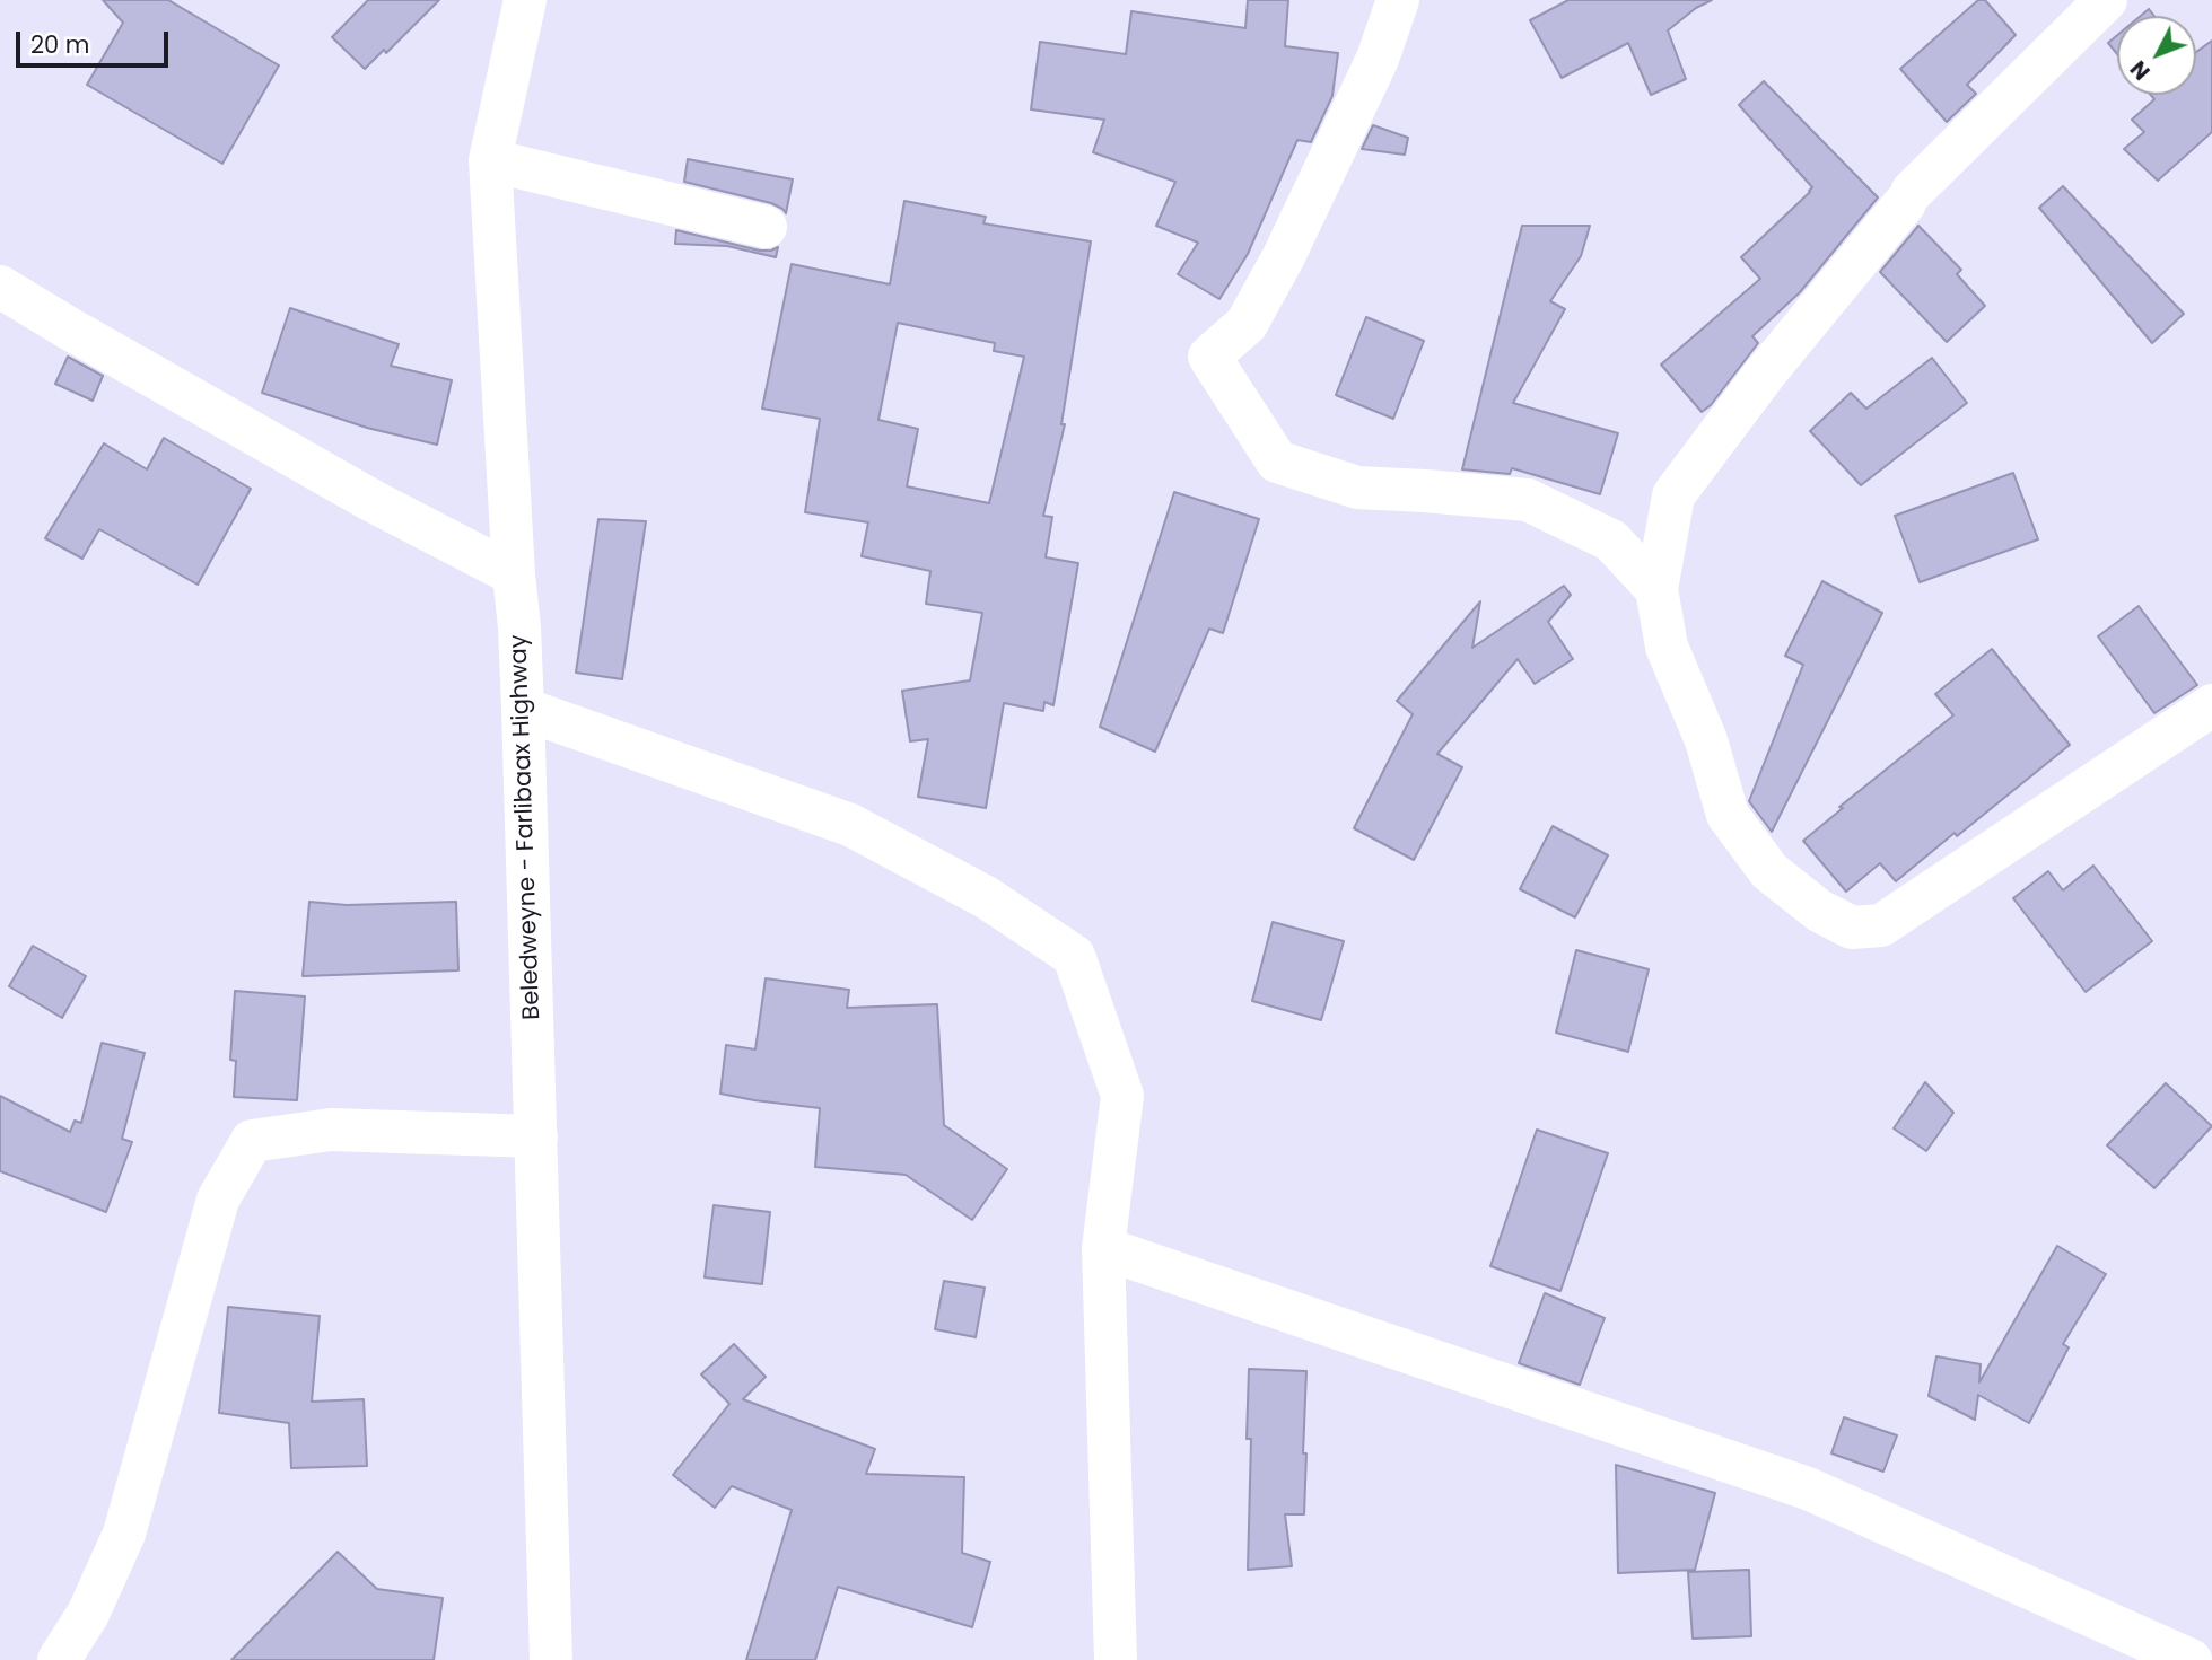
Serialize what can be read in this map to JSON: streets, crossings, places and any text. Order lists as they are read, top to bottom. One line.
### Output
{"streets":{"street":["Beledweyne - Farlibaax Highway"]},"scale_bar":"20 m","north":"bottom left"}
